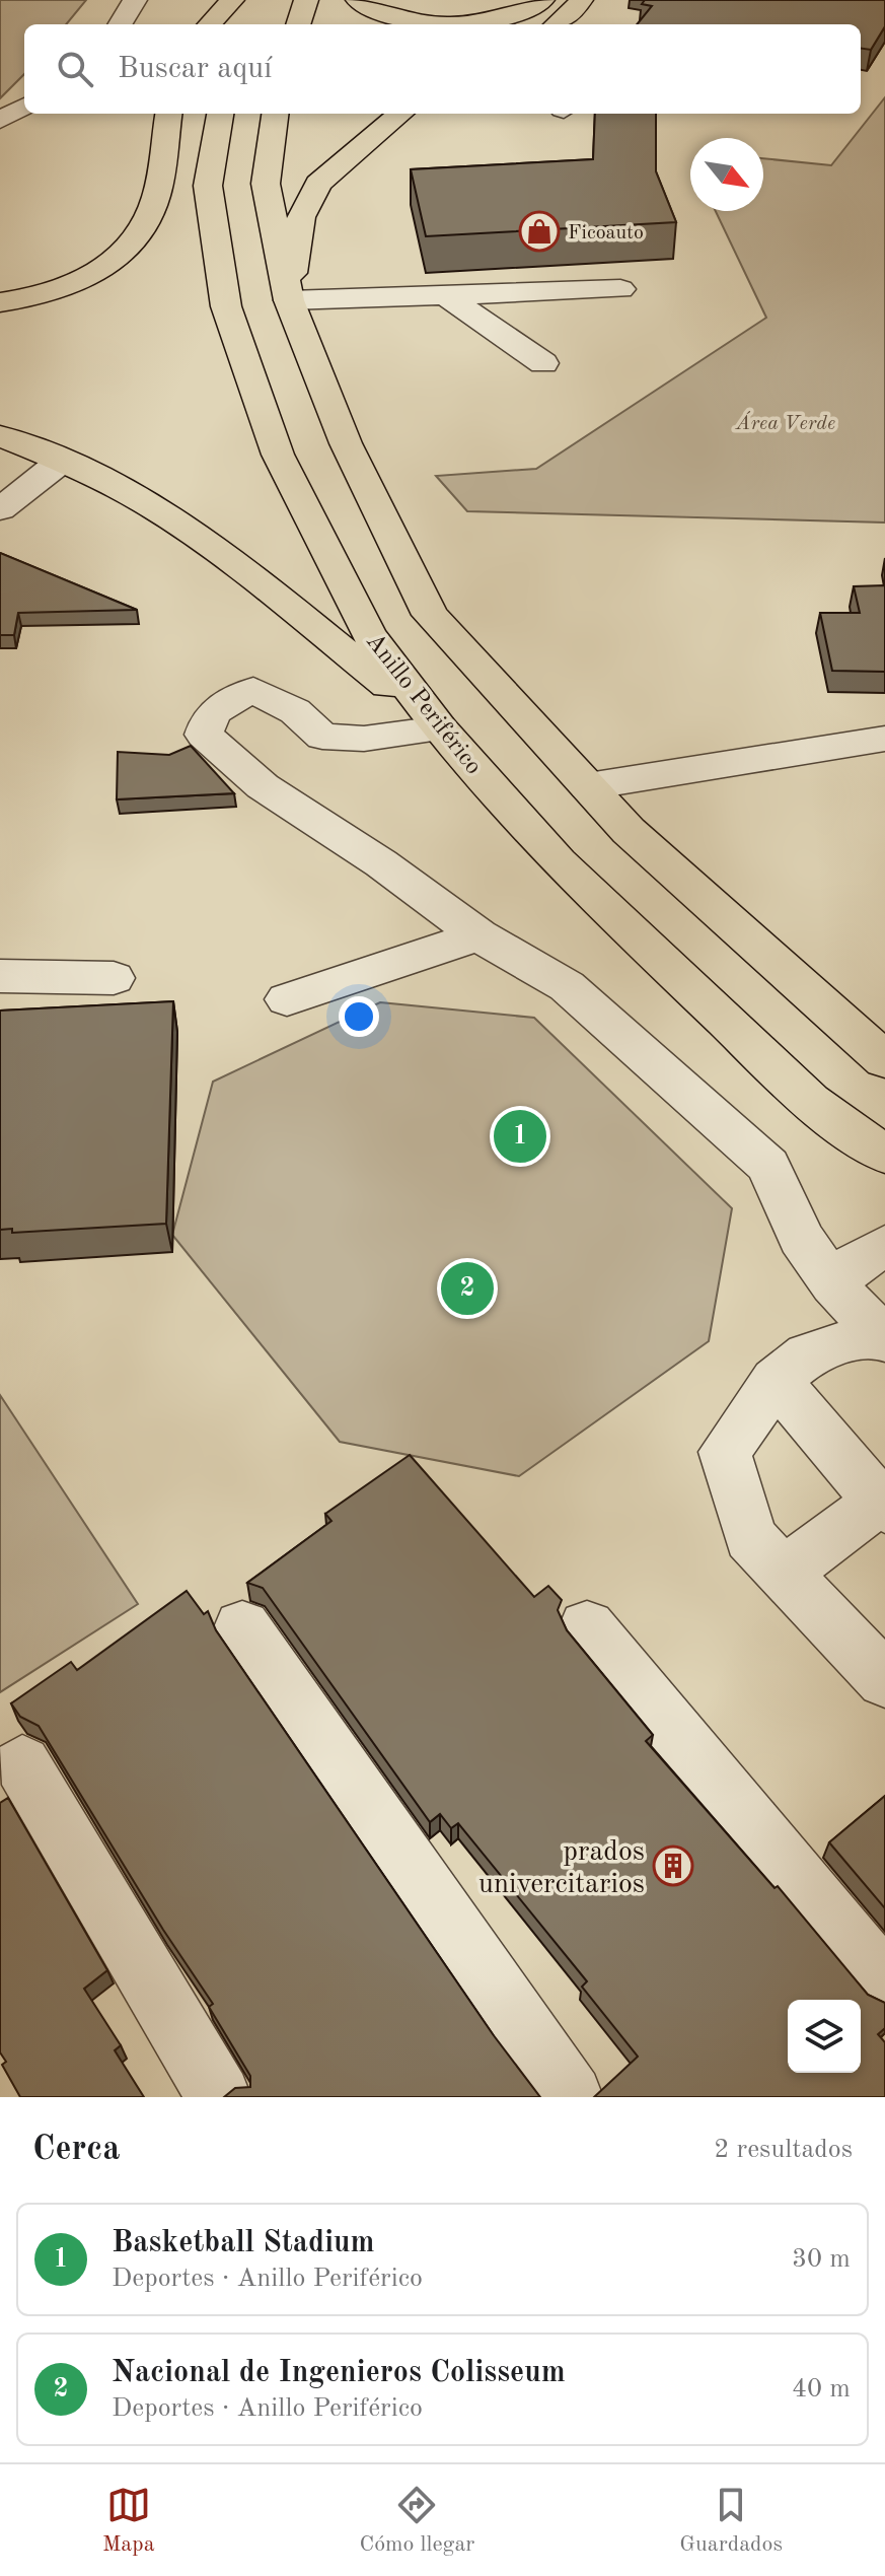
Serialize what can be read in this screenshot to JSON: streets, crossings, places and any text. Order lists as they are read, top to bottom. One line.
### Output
{"streets":{"highway":["Anillo Periférico"]},"parks":["Área Verde"],"places":{"shop":["Ficoauto"],"building":["prados univercitarios"]},"north":"bottom right","page":{"search":"Buscar aquí","pins":["1","2"],"heading":["Cerca","2 resultados"],"list":[{"mark":"1","name":"Basketball Stadium","note":"Deportes · Anillo Periférico","value":"30 m"},{"mark":"2","name":"Nacional de Ingenieros Colisseum","note":"Deportes · Anillo Periférico","value":"40 m"}],"nav":["Mapa","Cómo llegar","Guardados"]}}
